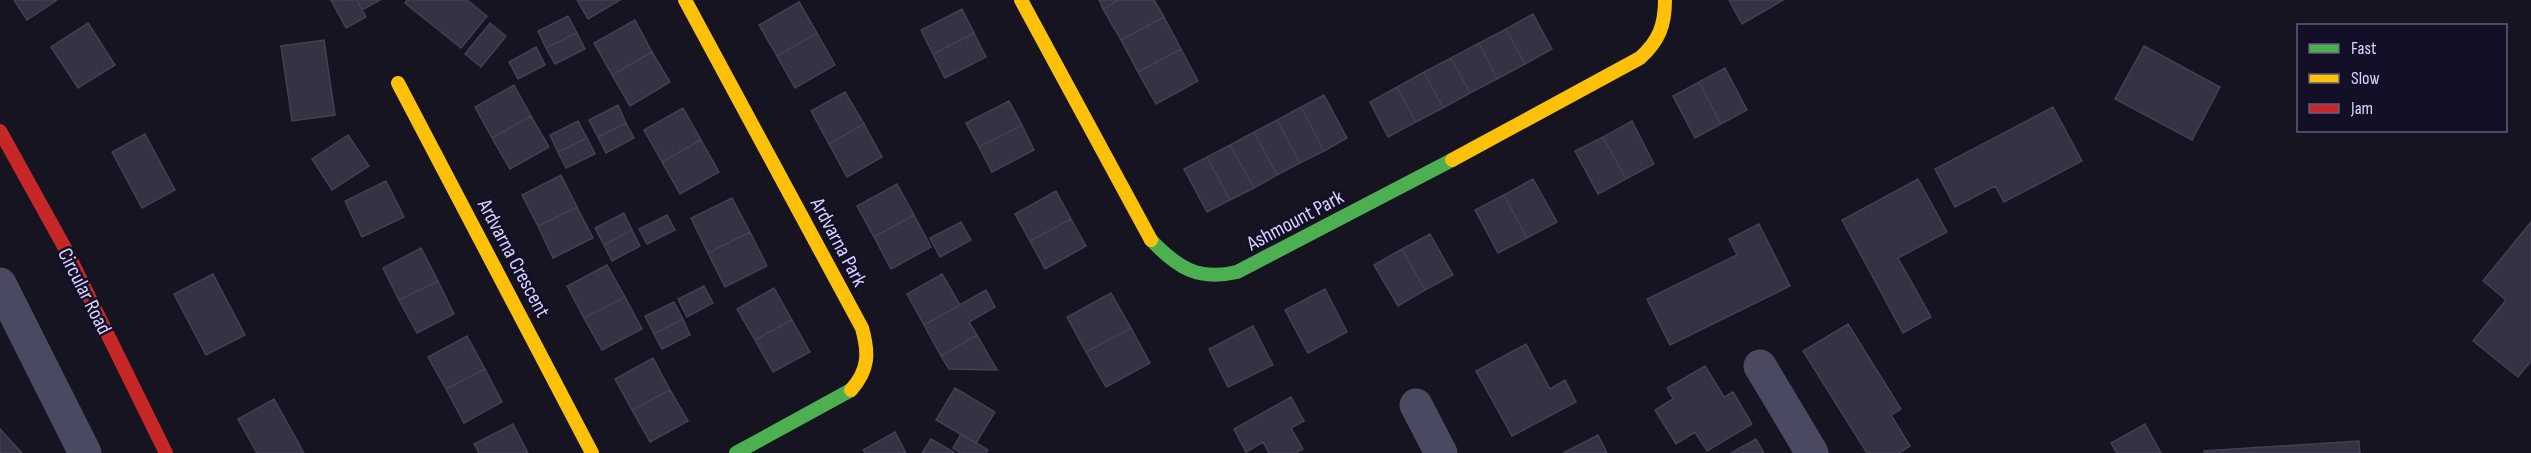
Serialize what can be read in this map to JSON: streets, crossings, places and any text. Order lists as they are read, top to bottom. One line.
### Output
{"streets":{"street":["Ashmount Park","Ardvarna Park","Ardvarna Crescent","Circular Road"]},"legend":["Fast","Slow","Jam"]}
